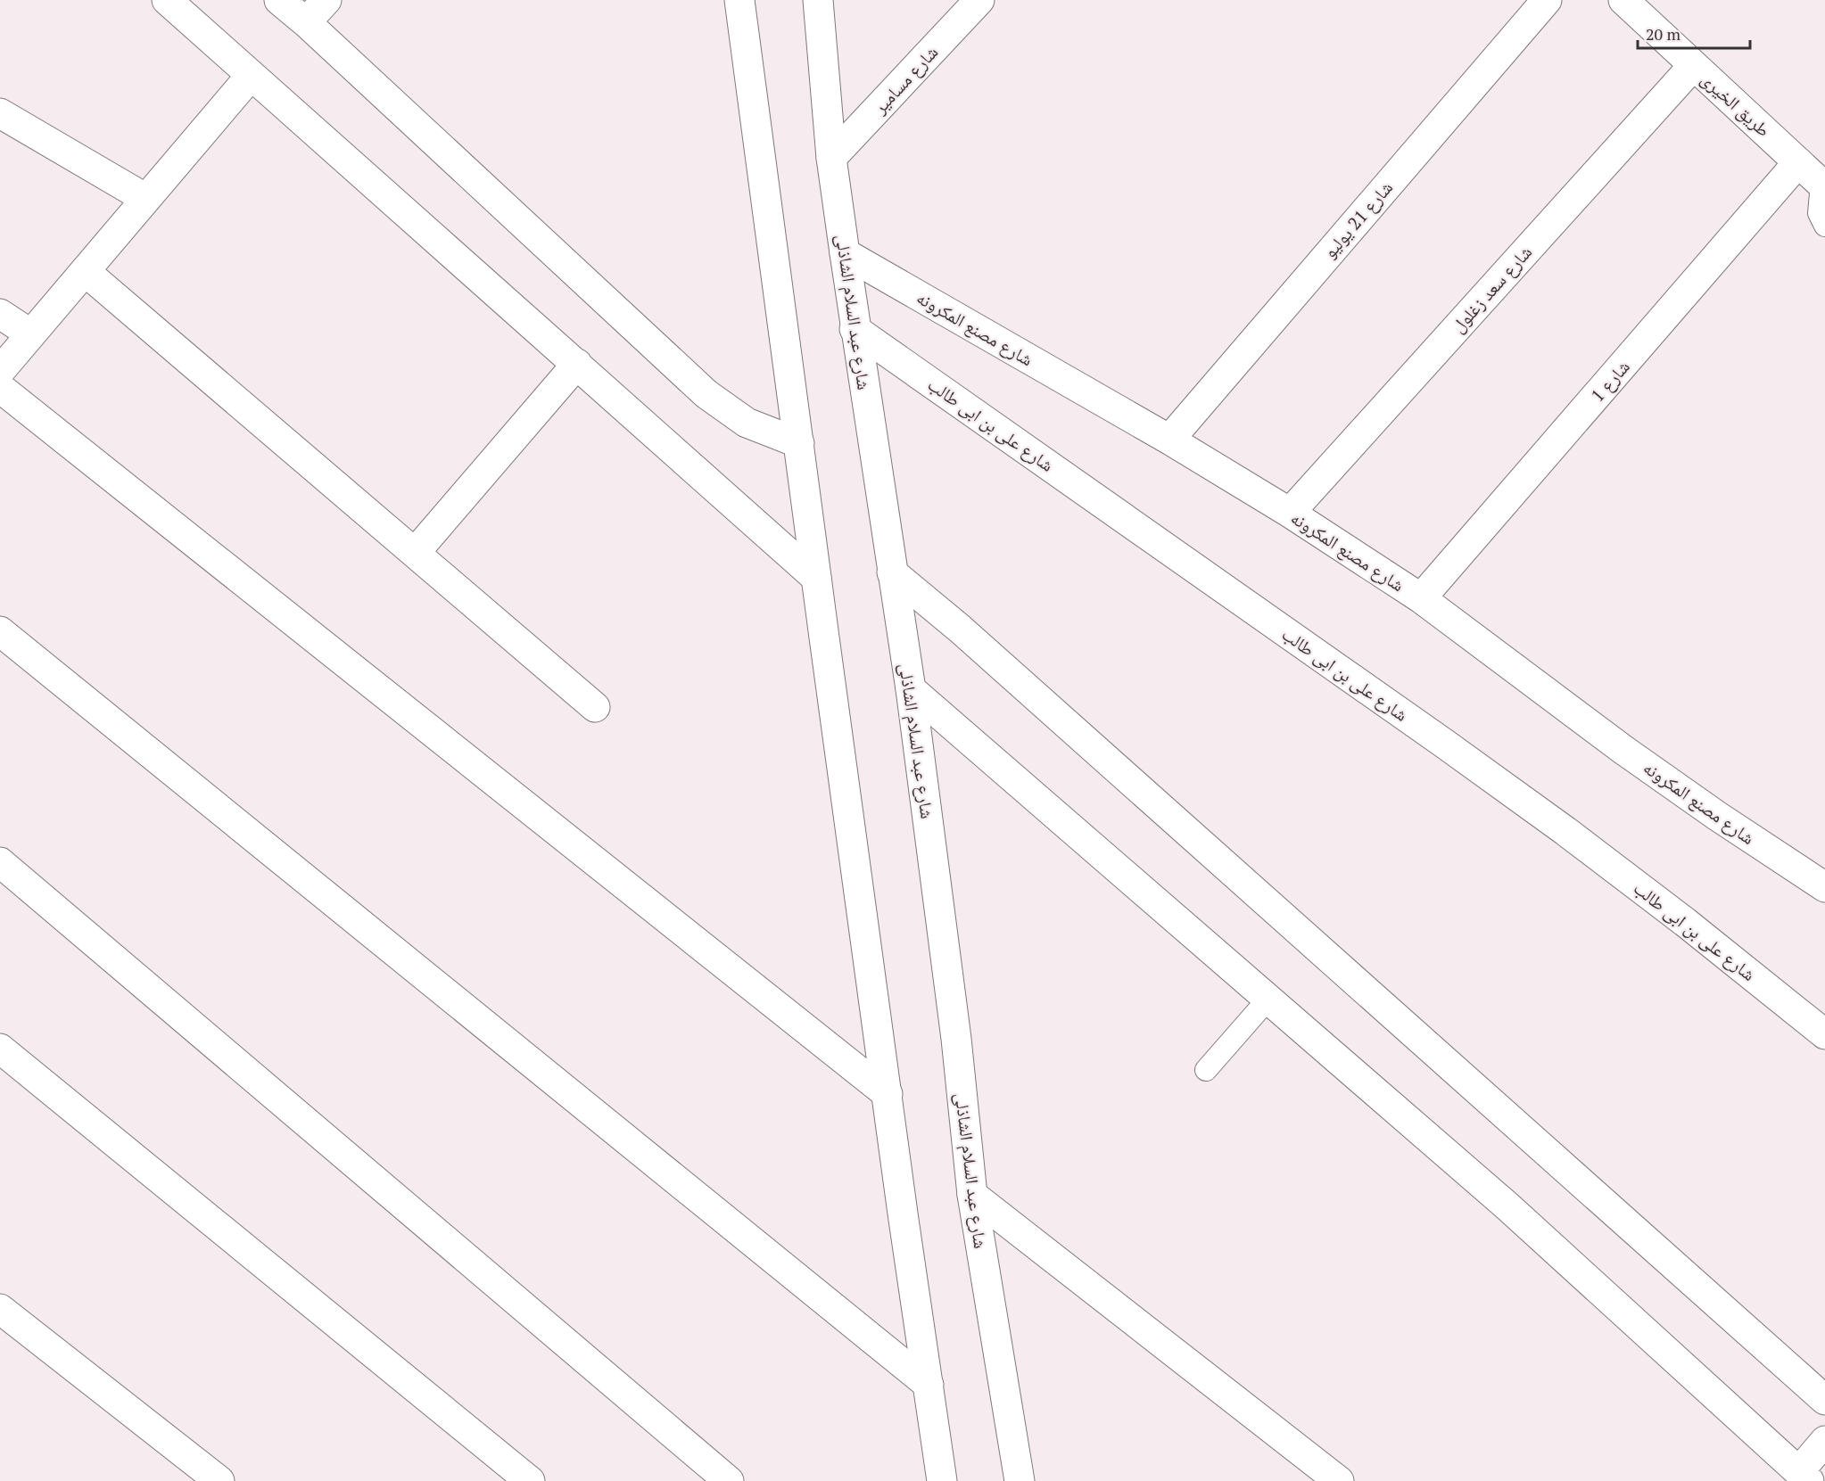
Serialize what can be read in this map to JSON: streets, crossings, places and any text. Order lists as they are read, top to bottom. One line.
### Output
{"streets":{"street":["شارع مسامير","طريق الخيرى","شارع 21 يوليو","شارع سعد زغلول","شارع عبد السلام الشاذلى","شارع مصنع المكرونه","شارع 1","شارع على بن ابى طالب"]},"crossings":[["شارع مسامير","شارع عبد السلام الشاذلى"],["طريق الخيرى","شارع سعد زغلول"],["طريق الخيرى","شارع 1"],["شارع 21 يوليو","شارع مصنع المكرونه"],["شارع سعد زغلول","شارع مصنع المكرونه"],["شارع عبد السلام الشاذلى","شارع مصنع المكرونه"],["شارع عبد السلام الشاذلى","شارع على بن ابى طالب"],["شارع مصنع المكرونه","شارع 1"]],"scale_bar":"20 m"}
